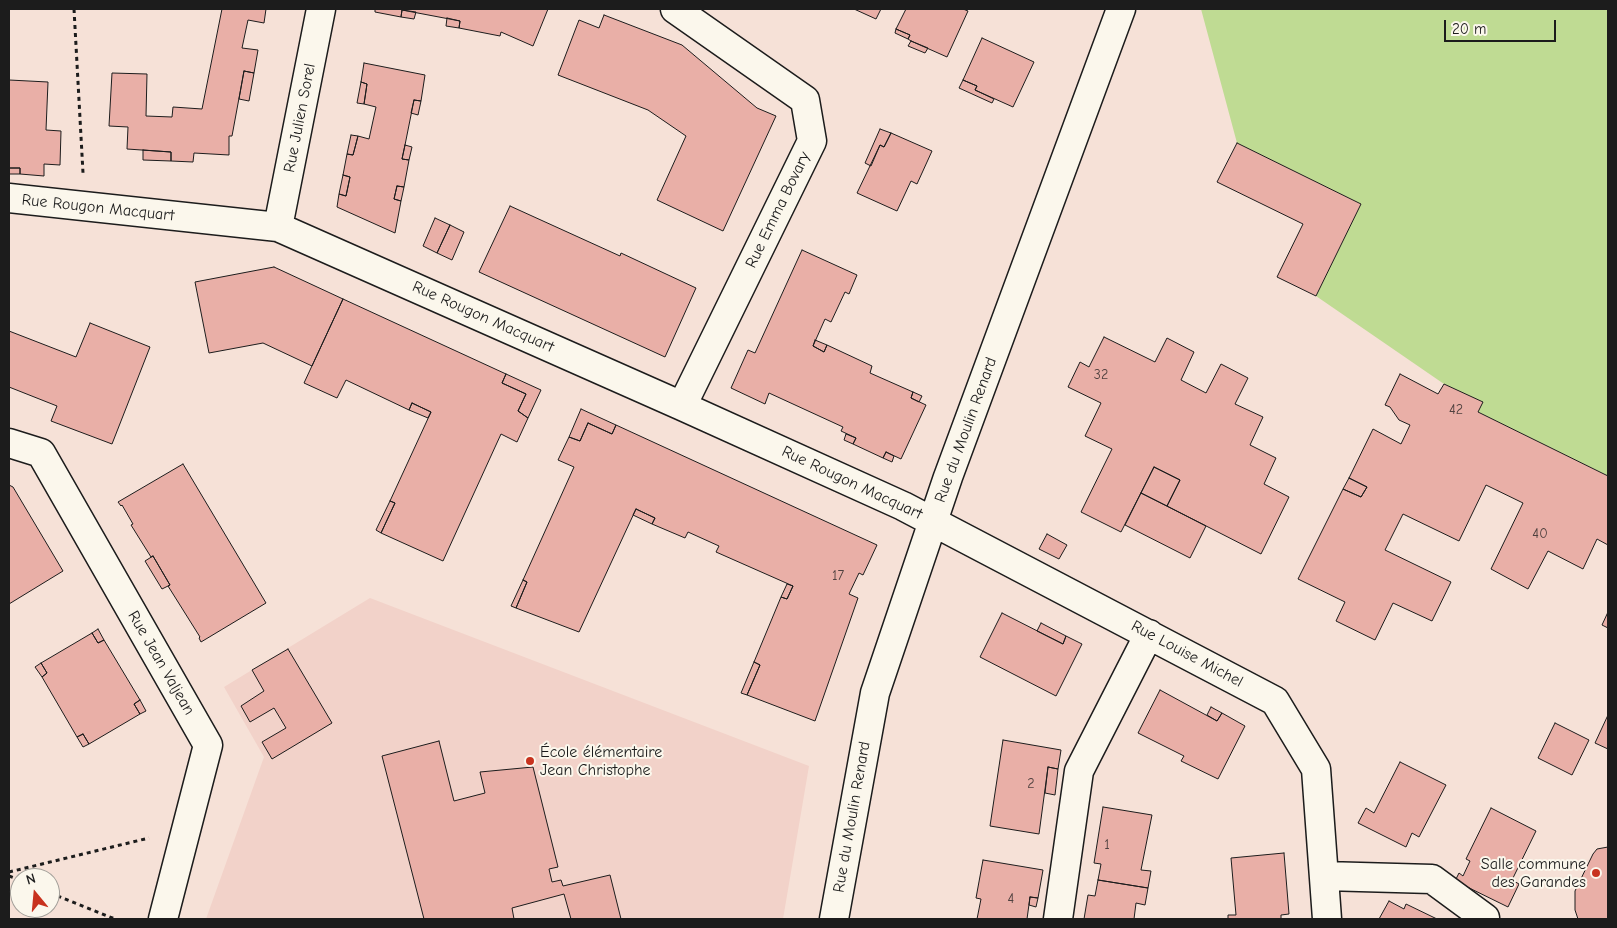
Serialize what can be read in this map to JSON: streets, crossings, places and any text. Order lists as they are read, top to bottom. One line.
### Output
{"streets":{"street":["Rue Julien Sorel","Rue Rougon Macquart","Rue Emma Bovary","Rue du Moulin Renard","Rue Louise Michel","Rue Jean Valjean"]},"crossings":[["Rue Julien Sorel","Rue Rougon Macquart"],["Rue Rougon Macquart","Rue Emma Bovary"],["Rue Rougon Macquart","Rue du Moulin Renard"],["Rue Rougon Macquart","Rue Louise Michel"],["Rue du Moulin Renard","Rue Louise Michel"]],"places":["École élémentaire Jean Christophe","Salle commune des Garandes"],"house_numbers":["32","42","40","17","2","1","4"],"scale_bar":"20 m","north":"top"}
